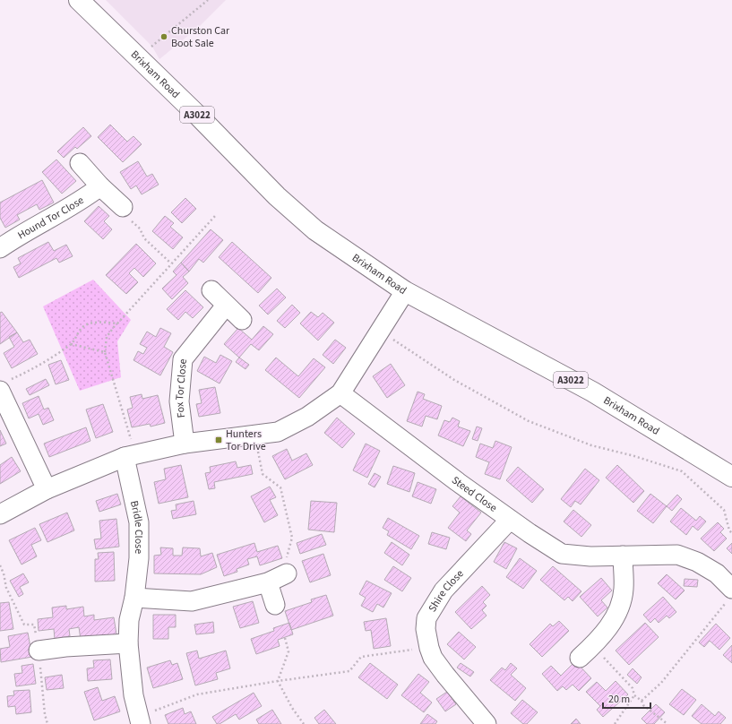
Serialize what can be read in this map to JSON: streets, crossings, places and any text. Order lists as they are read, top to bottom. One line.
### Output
{"streets":{"main road":["Brixham Road","A3022"],"street":["Hound Tor Close","Fox Tor Close","Steed Close","Bridle Close","Shire Close"]},"crossings":[["Steed Close","Shire Close"]],"places":{"other":["Churston Car Boot Sale"],"transit":["Hunters Tor Drive"]},"scale_bar":"20 m"}
